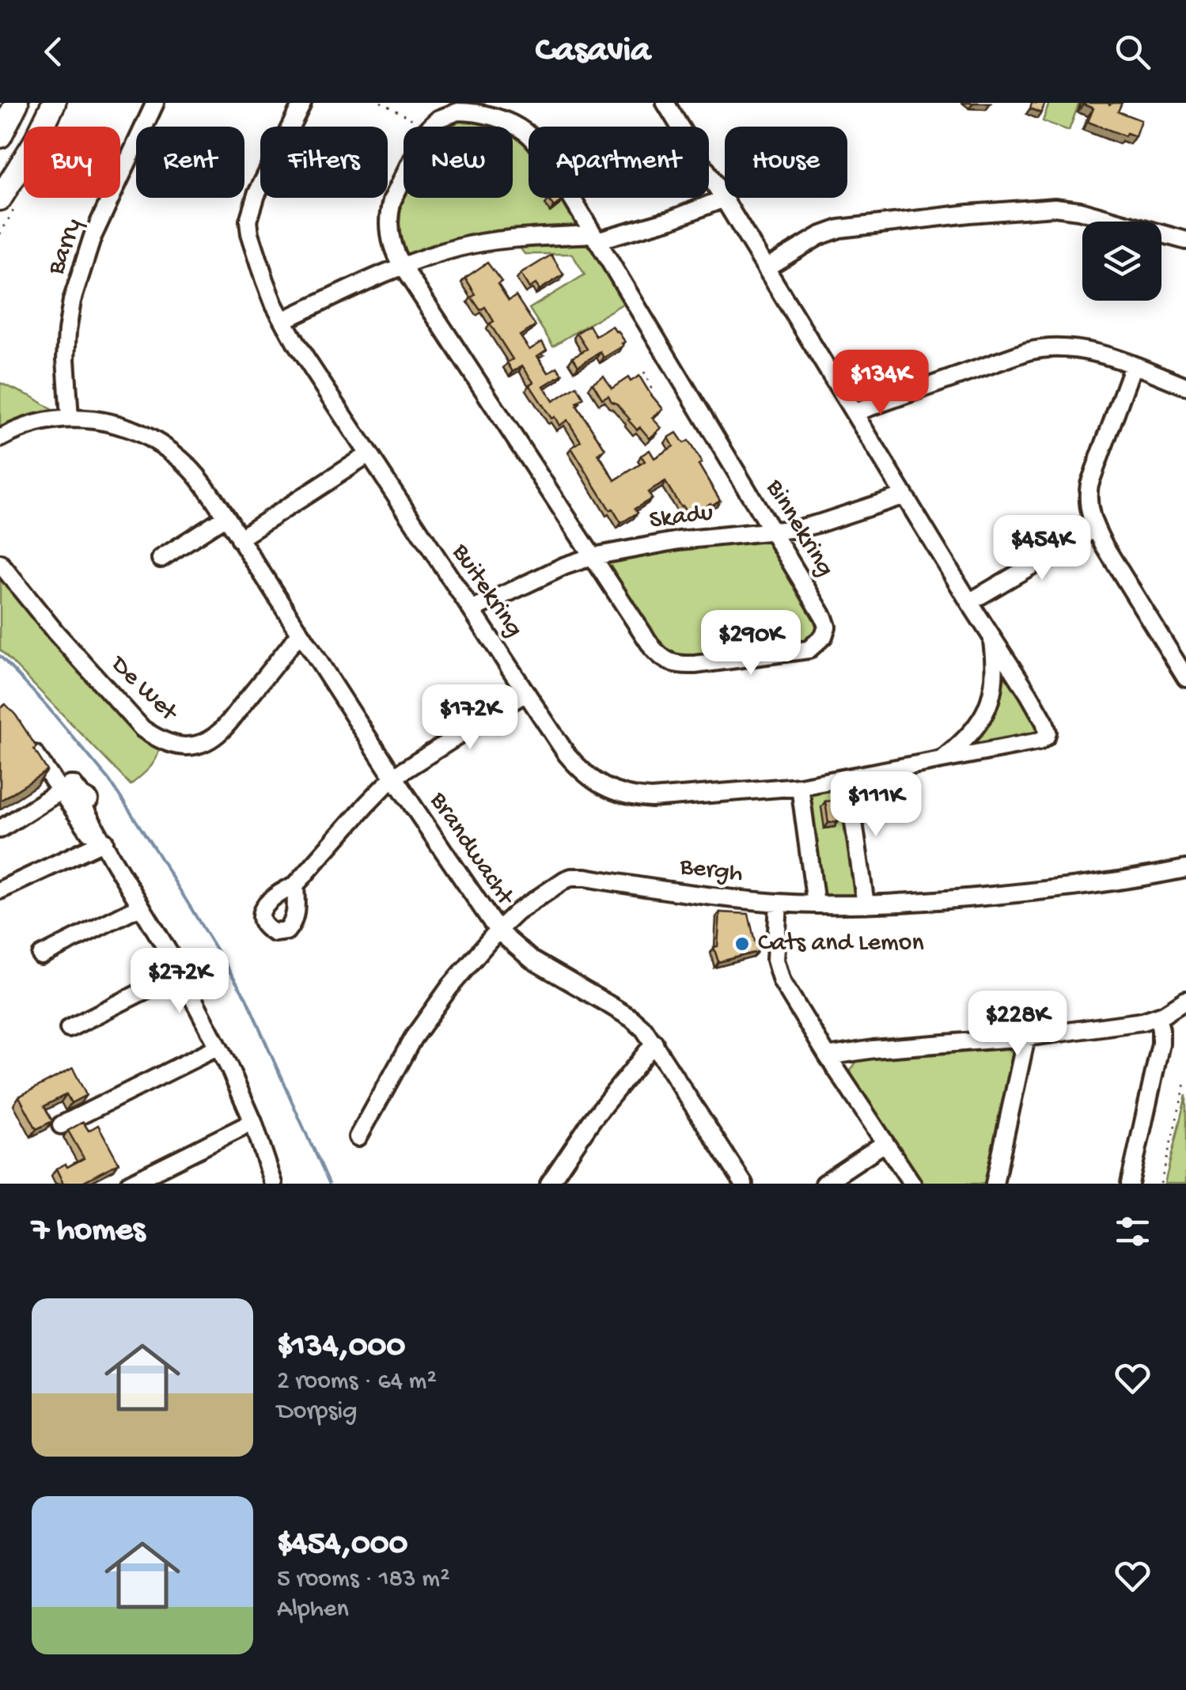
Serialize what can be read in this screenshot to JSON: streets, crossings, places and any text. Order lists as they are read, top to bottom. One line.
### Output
{"streets":{"street":["Barry","Skadu","Binnekring","Buitekring","De Wet","Brandwacht","Bergh"]},"crossings":[["Barry","Brandwacht"],["Skadu","Binnekring"],["Skadu","Buitekring"],["De Wet","Brandwacht"],["Brandwacht","Bergh"]],"places":["Cats and Lemon"],"page":{"header":"Casavia","chip":["Buy","Rent","Filters","New","Apartment","House"],"price":["$134K","$454K","$290K","$172K","$111K","$272K","$228K"],"heading":"7 homes","list":[{"name":"$134,000","note":"2 rooms · 64 m² · Dorpsig"},{"name":"$454,000","note":"5 rooms · 183 m² · Alphen"}]}}
